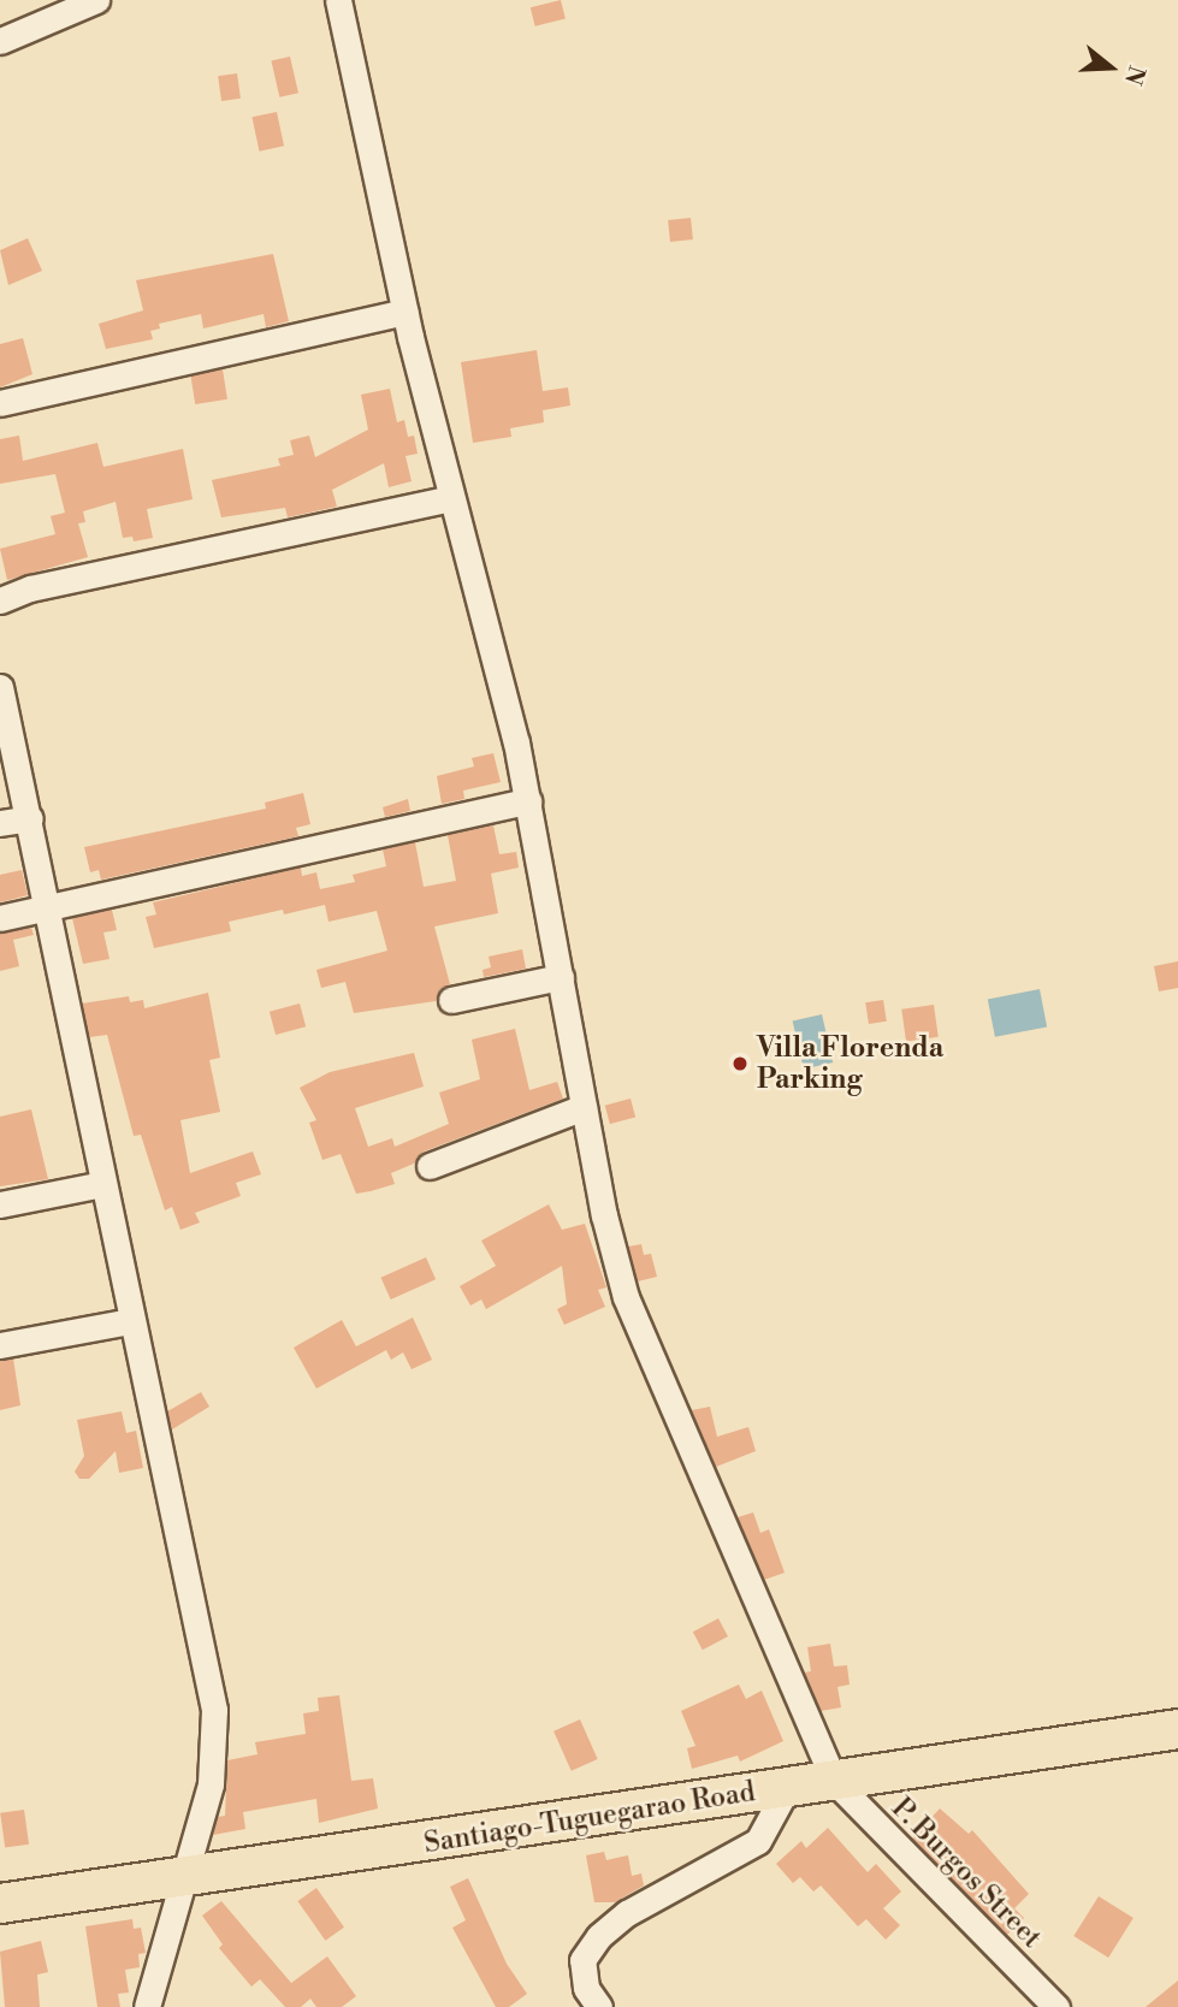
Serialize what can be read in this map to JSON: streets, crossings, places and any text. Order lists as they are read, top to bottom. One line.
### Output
{"streets":{"highway":["Santiago-Tuguegarao Road"],"street":["P. Burgos Street"]},"crossings":[["Santiago-Tuguegarao Road","P. Burgos Street"]],"places":["Villa Florenda Parking"],"north":"right"}
